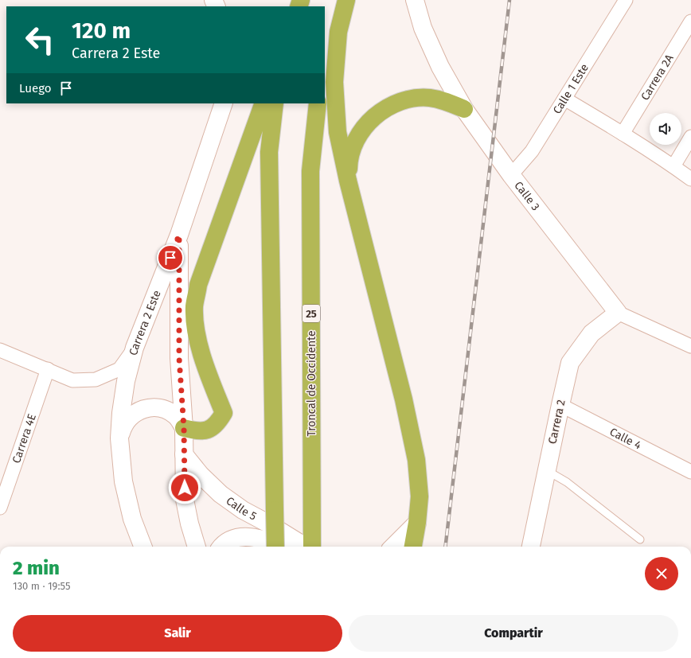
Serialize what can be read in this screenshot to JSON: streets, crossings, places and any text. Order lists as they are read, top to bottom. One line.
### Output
{"streets":{"highway":["25","Troncal de Occidente"],"street":["Carrera 2A","Calle 1 Este","Calle 3","Carrera 2 Este","Carrera 2","Carrera 4E","Calle 4","Calle 5"]},"crossings":[["Calle 1 Este","Calle 3"],["Calle 3","Carrera 2"],["Carrera 2","Calle 4"]],"page":{"turn":["120 m","Carrera 2 Este"],"then":"Luego","heading":["2 min","130 m · 19:55"],"buttons":["Salir","Compartir"]}}
